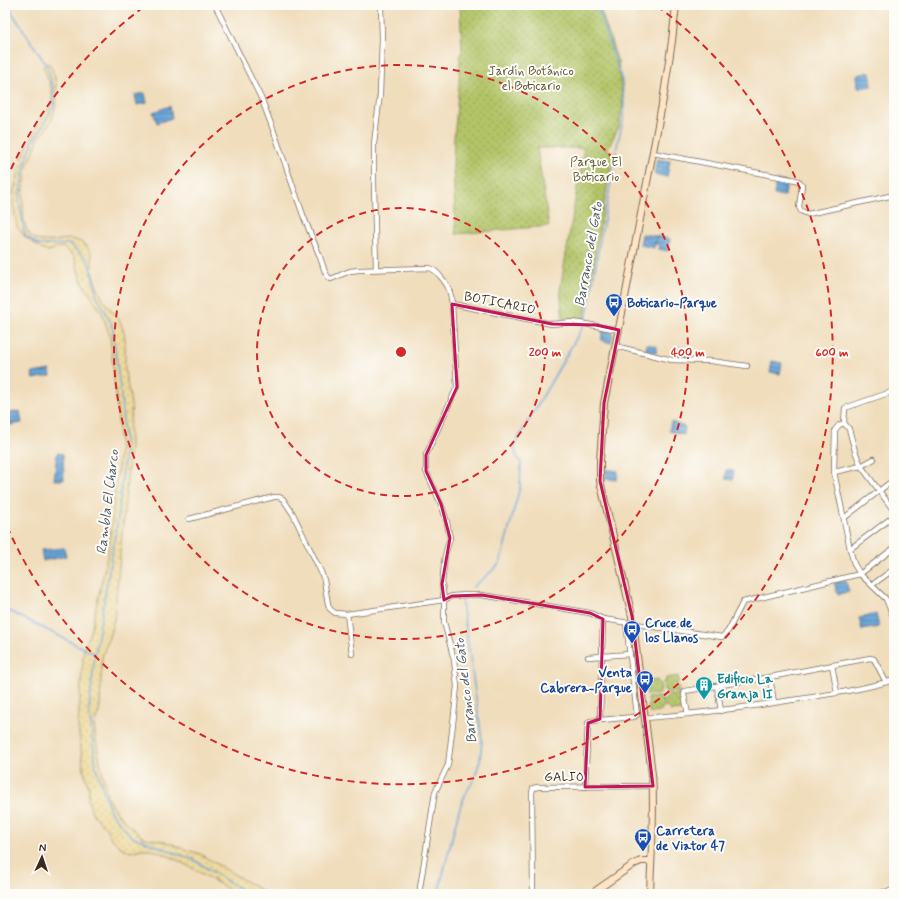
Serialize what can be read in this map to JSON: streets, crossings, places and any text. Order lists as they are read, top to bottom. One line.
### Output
{"streets":{"street":["BOTICARIO","GALIO"]},"water":["Barranco del Gato","Rambla El Charco"],"parks":["Jardín Botánico el Boticario","Parque El Boticario"],"places":{"bus stop":["Boticario-Parque","Cruce de los Llanos","Venta Cabrera-Parque","Carretera de Viator 47"],"building":["Edificio La Granja II"]},"north":"top","rings":["200 m","400 m","600 m"]}
